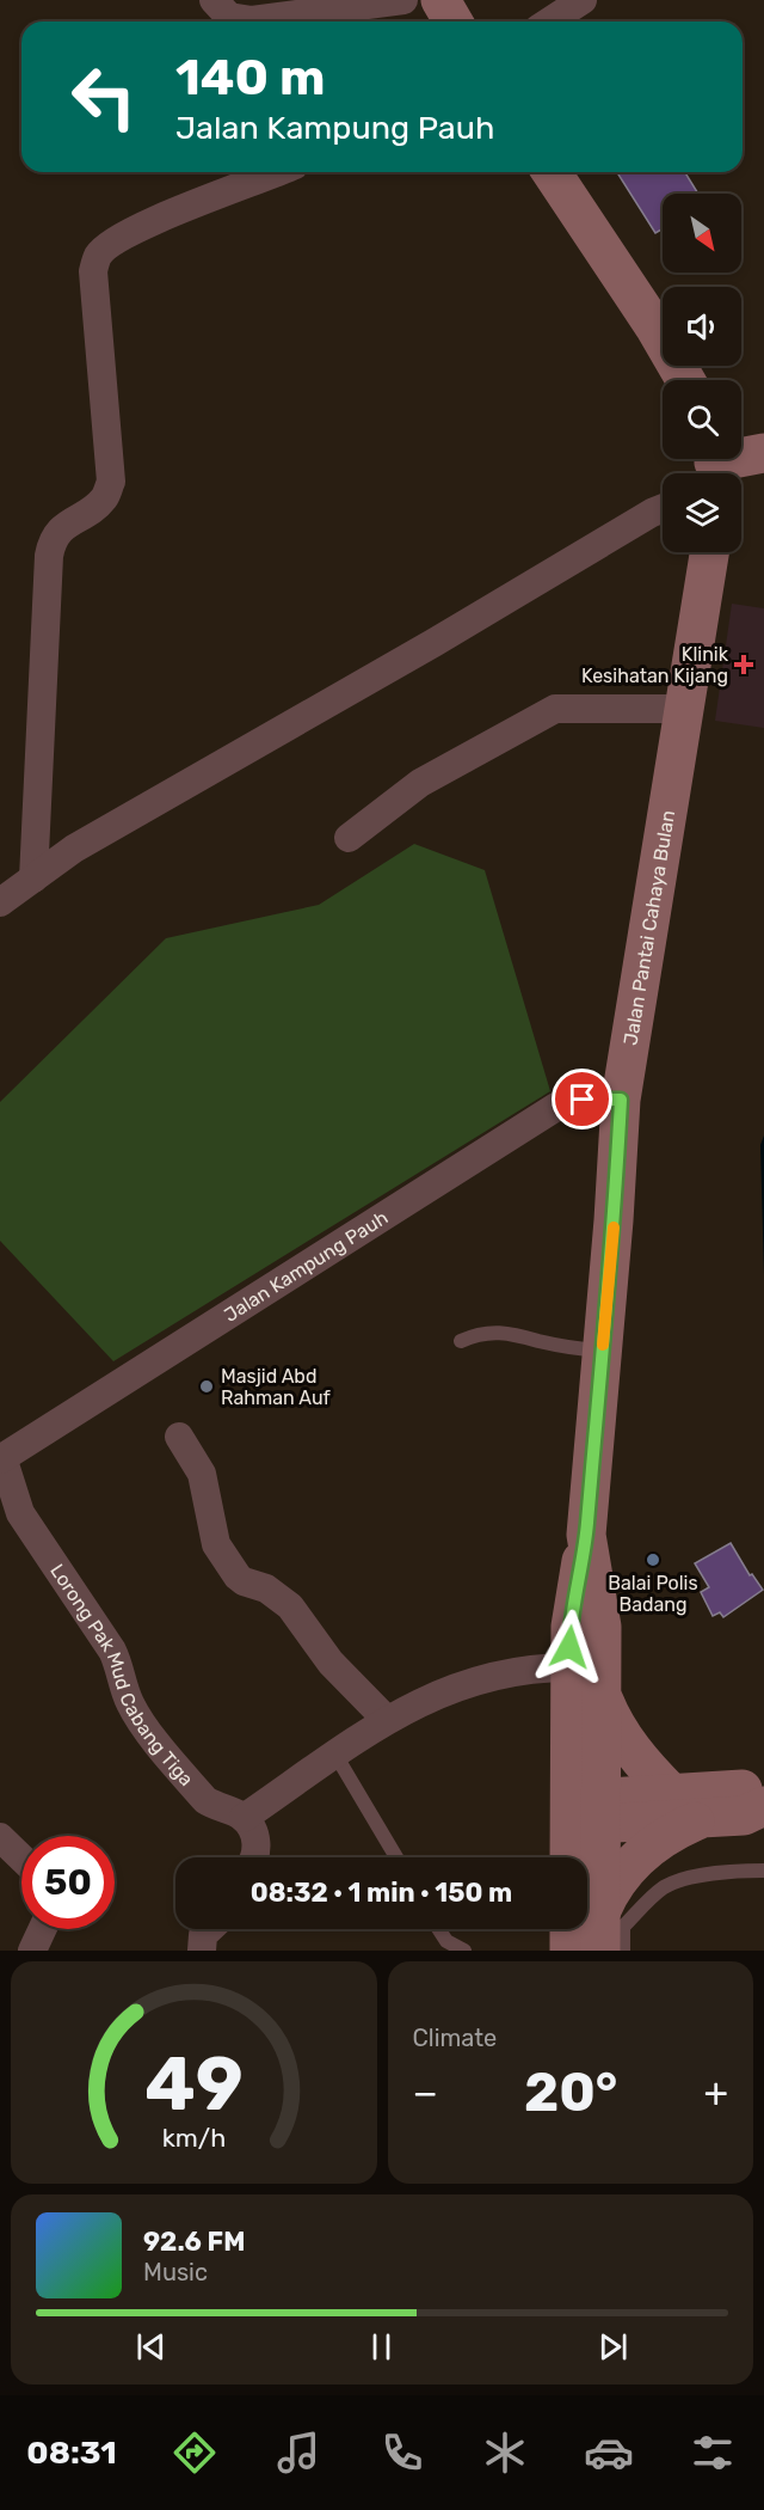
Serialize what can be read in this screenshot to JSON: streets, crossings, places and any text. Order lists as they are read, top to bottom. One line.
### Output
{"streets":{"main road":["Jalan Pantai Cahaya Bulan"],"street":["Jalan Kampung Pauh","Lorong Pak Mud Cabang Tiga"]},"crossings":[["Jalan Pantai Cahaya Bulan","Jalan Kampung Pauh"],["Jalan Kampung Pauh","Lorong Pak Mud Cabang Tiga"]],"places":{"health":["Klinik Kesihatan Kijang"],"other":["Masjid Abd Rahman Auf","Balai Polis Badang"]},"north":"bottom right","page":{"turn":["140 m","Jalan Kampung Pauh"],"limit":"50","trip":"08:32 · 1 min · 150 m","tile":"Climate","heat":["−","20°","+"],"song":["92.6 FM","Music"],"tabs":"08:31","gauge":["49","km/h"]}}
